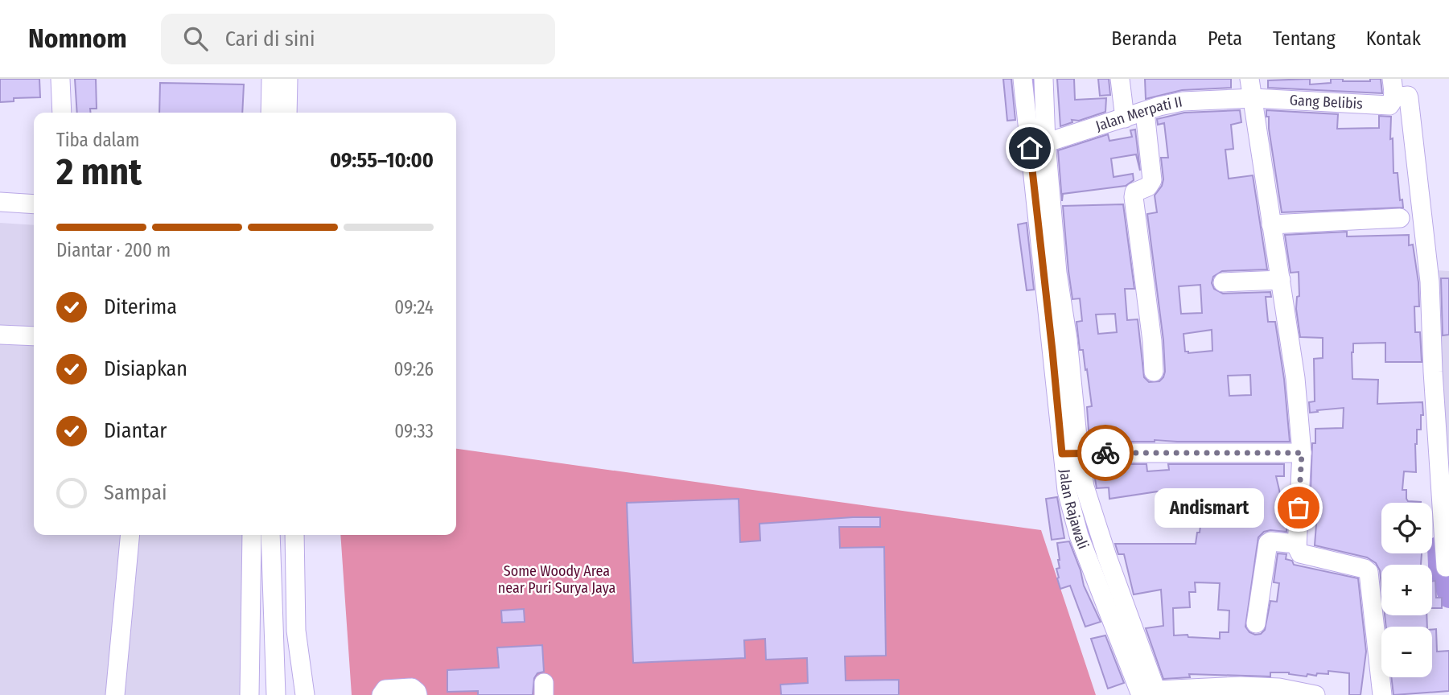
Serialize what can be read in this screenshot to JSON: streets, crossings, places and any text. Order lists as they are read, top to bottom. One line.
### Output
{"streets":{"street":["Gang Belibis","Jalan Merpati II","Jalan Rajawali"]},"crossings":[["Gang Belibis","Jalan Merpati II"],["Jalan Merpati II","Jalan Rajawali"]],"parks":["Some Woody Area near Puri Surya Jaya"],"places":["Andismart"],"page":{"header":"Nomnom","search":"Cari di sini","nav":["Beranda","Peta","Tentang","Kontak"],"heading":["2 mnt","Tiba dalam","09:55–10:00"],"bar":"Diantar · 200 m","list":[["Diterima","09:24"],["Disiapkan","09:26"],["Diantar","09:33"],"Sampai"],"bubble":"Andismart","map_buttons":["+","−"]}}
